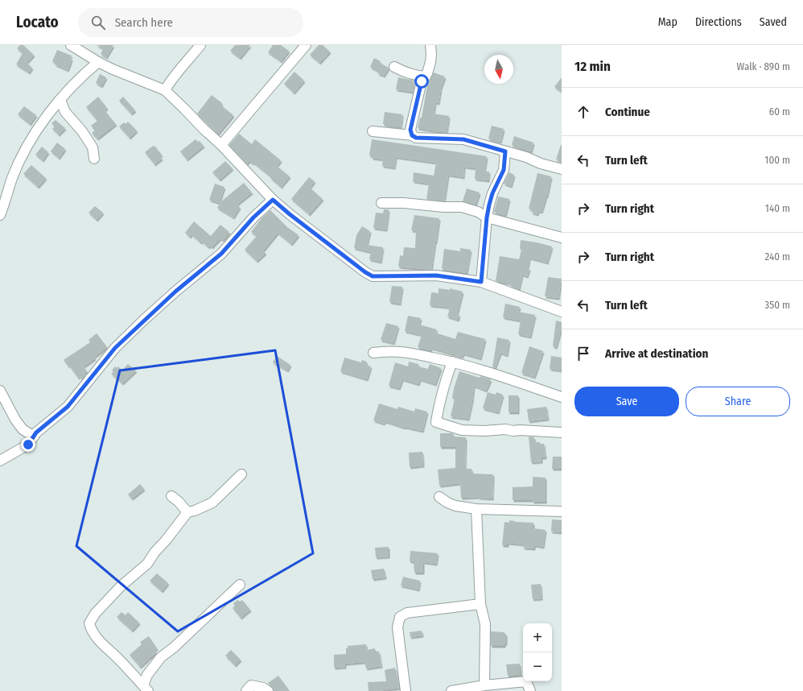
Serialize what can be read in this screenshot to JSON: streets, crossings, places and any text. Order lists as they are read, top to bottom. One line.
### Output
{"north":"bottom","page":{"header":"Locato","search":"Search here","nav":["Map","Directions","Saved"],"heading":["12 min","Walk · 890 m"],"list":[["Continue","60 m"],["Turn left","100 m"],["Turn right","140 m"],["Turn right","240 m"],["Turn left","350 m"],"Arrive at destination"],"buttons":["Save","Share"],"map_buttons":["+","−"]}}
